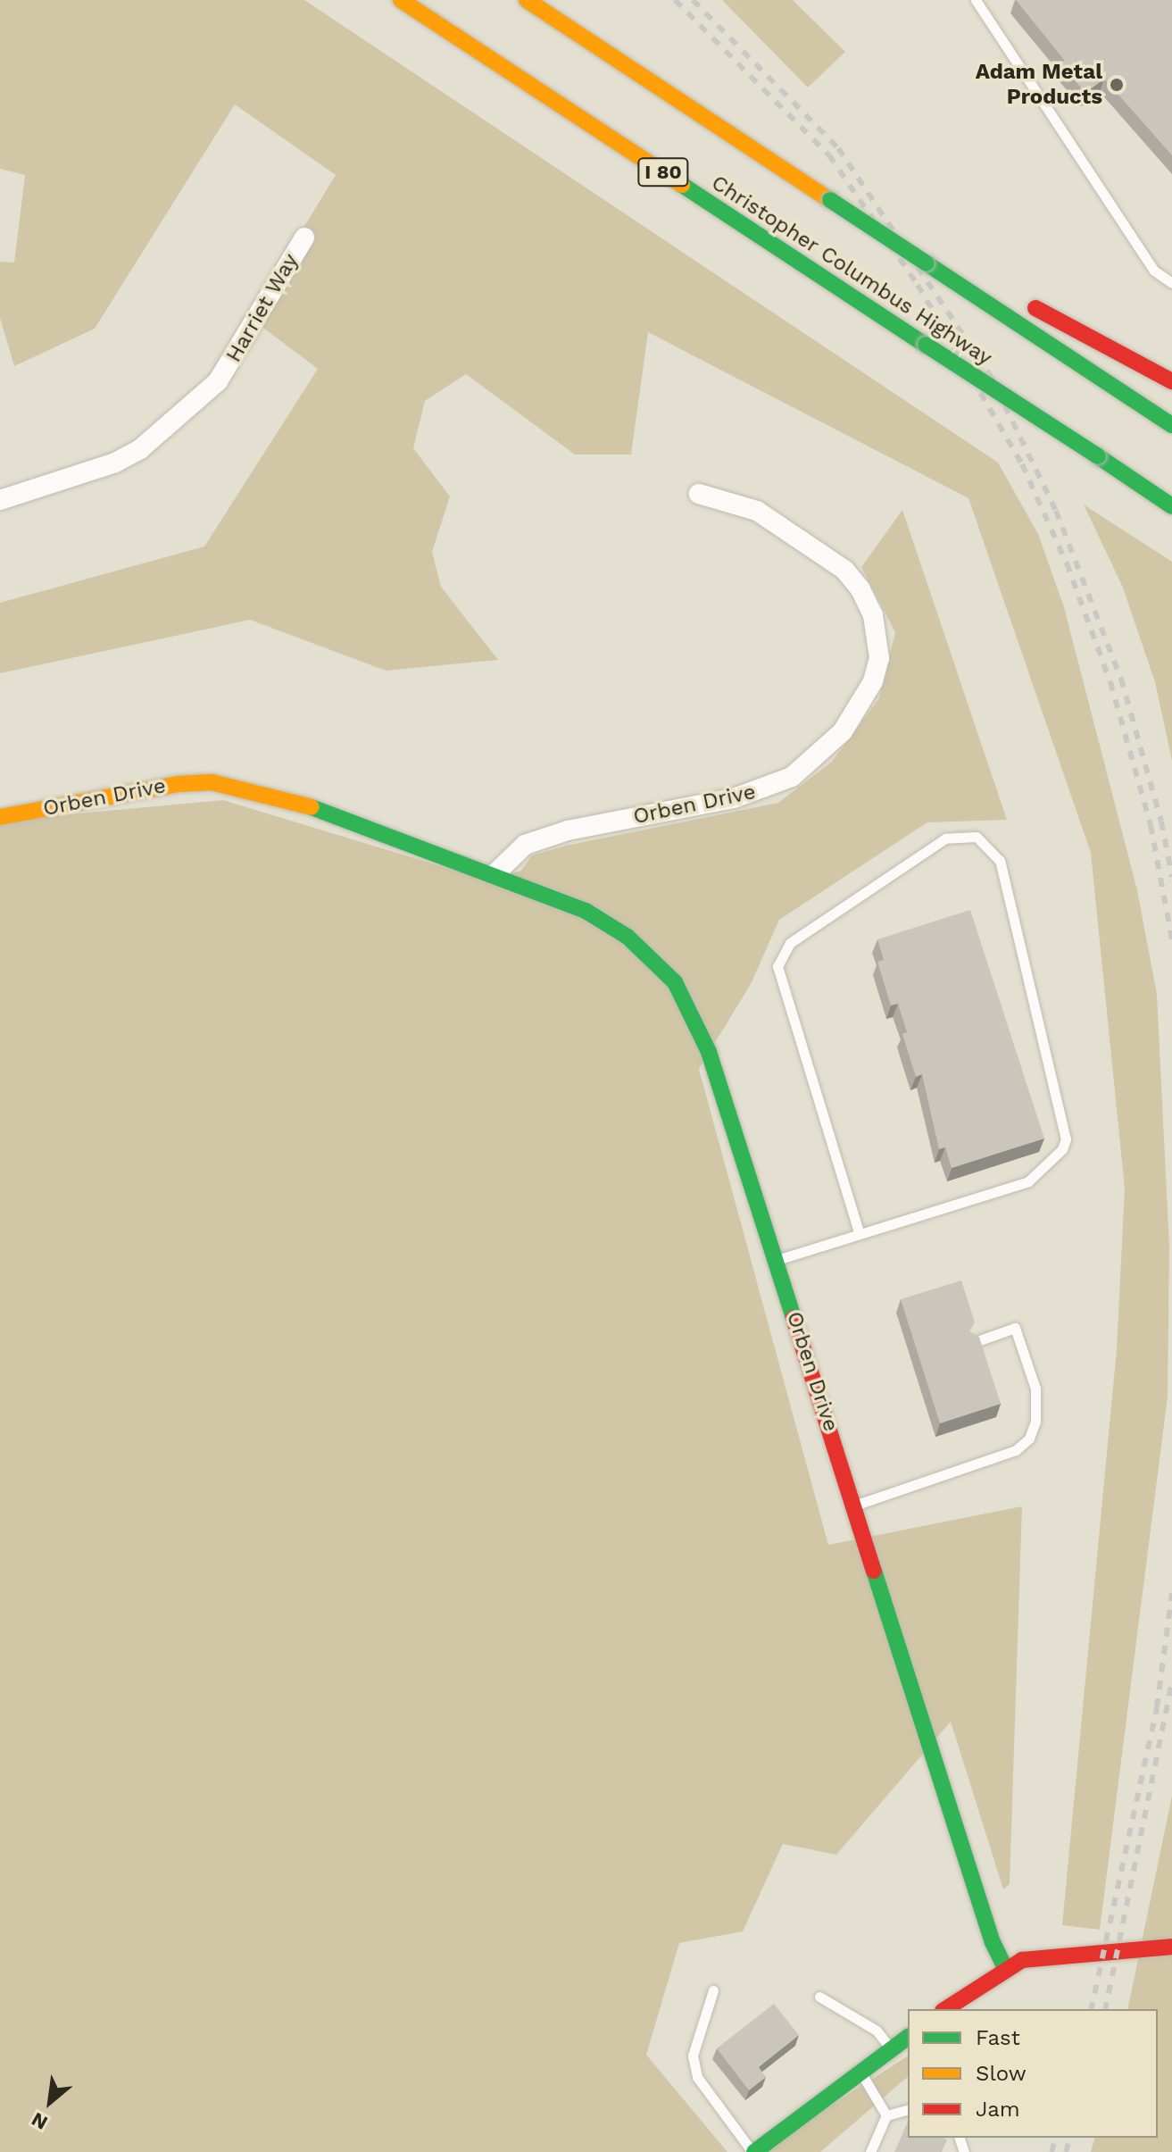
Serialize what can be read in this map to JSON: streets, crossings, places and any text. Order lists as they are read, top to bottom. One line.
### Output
{"streets":{"main road":["I 80","Christopher Columbus Highway","Orben Drive"],"street":["Harriet Way"]},"places":["Adam Metal Products"],"legend":["Fast","Slow","Jam"],"north":"bottom left"}
